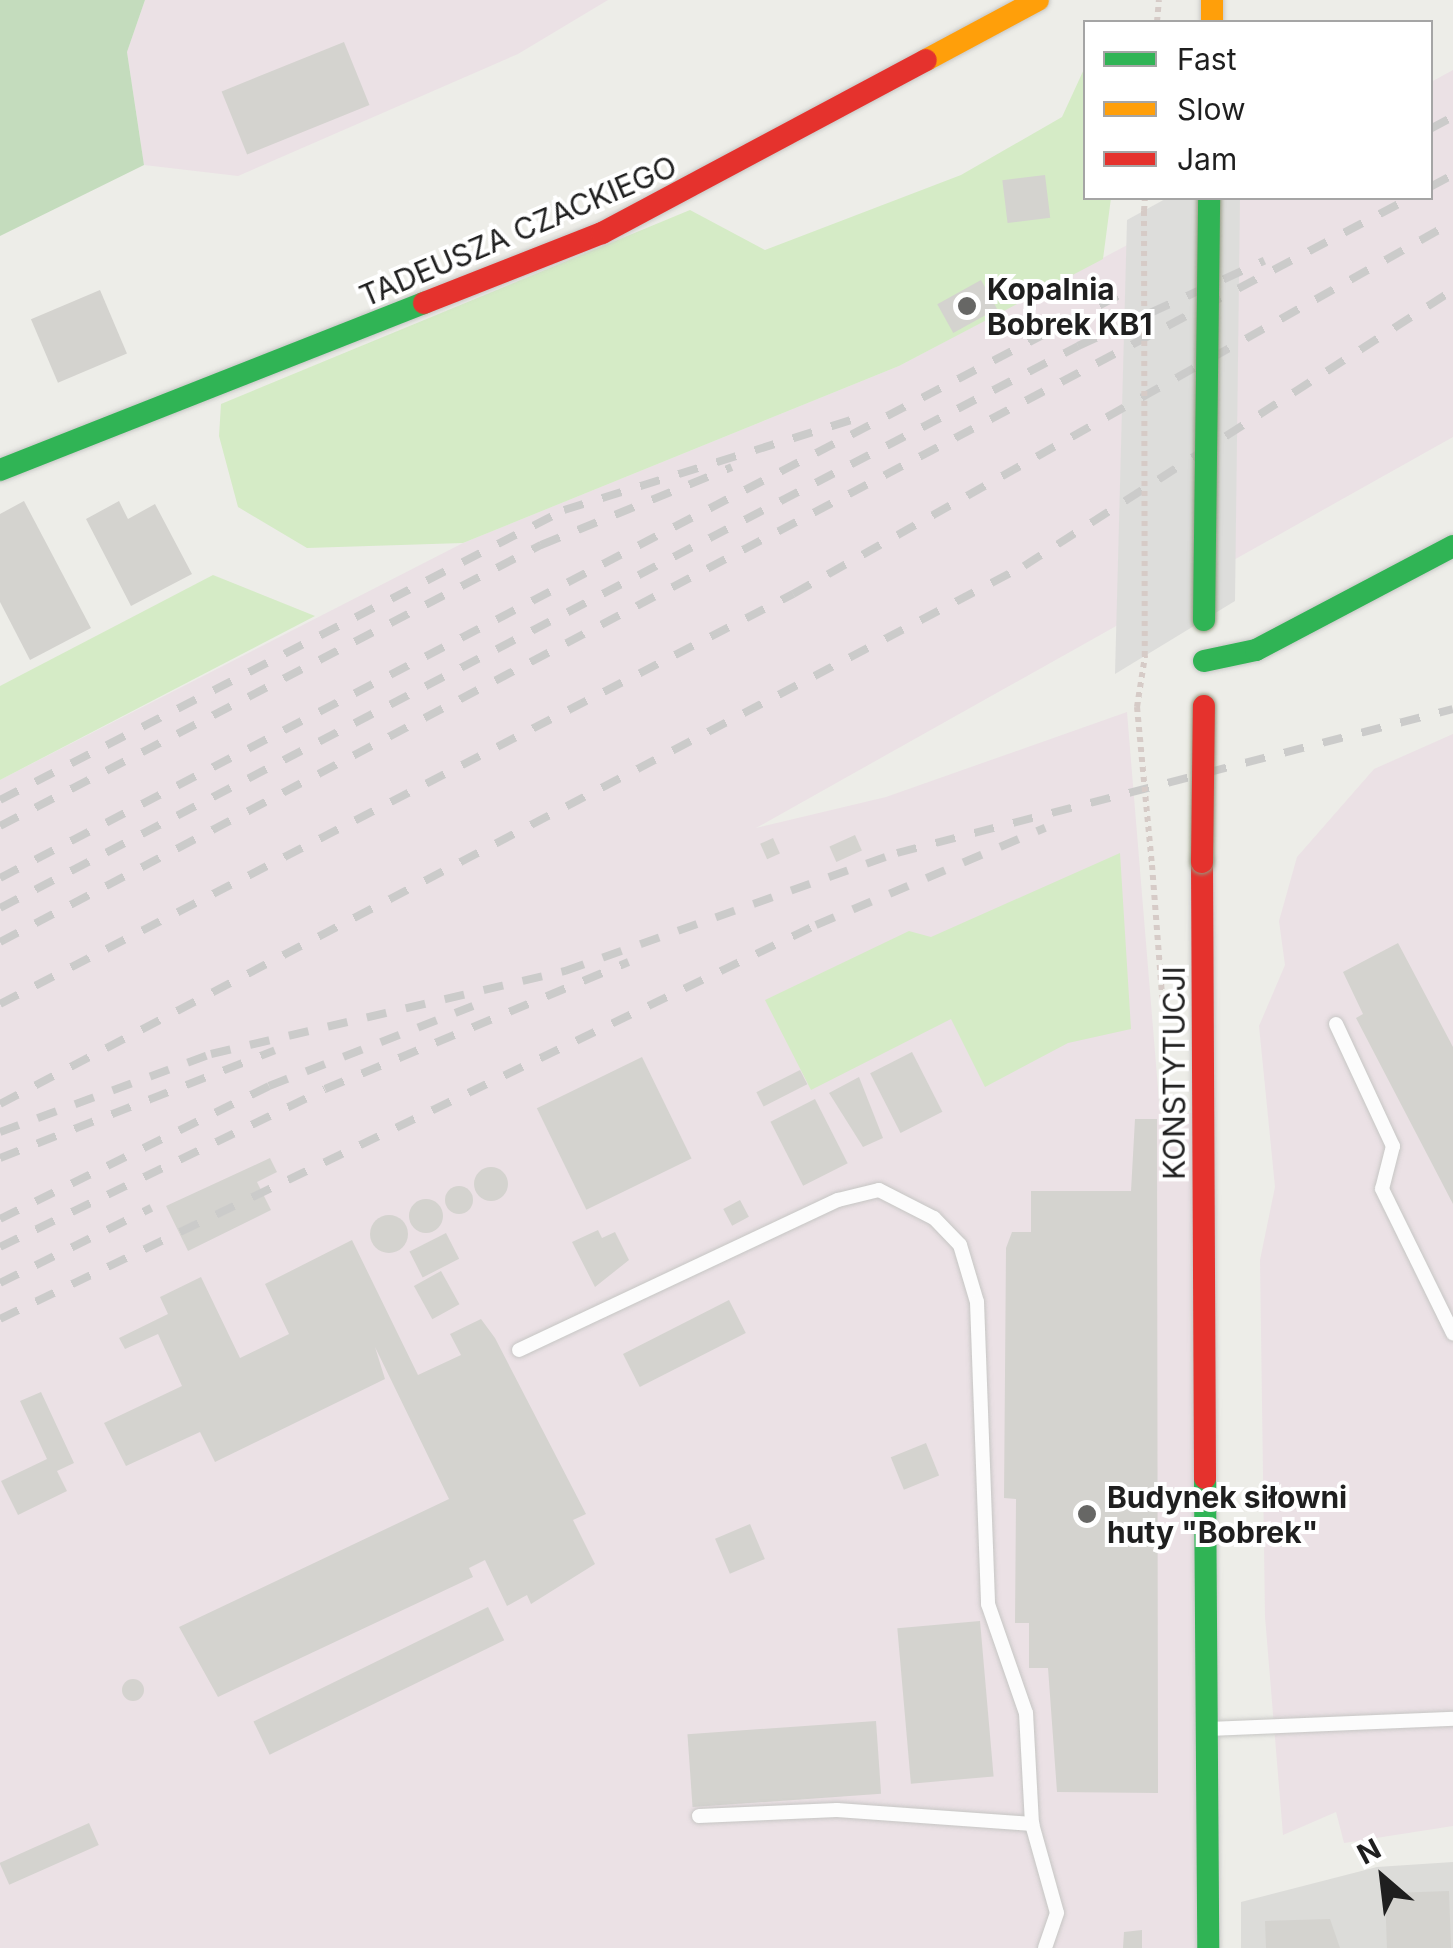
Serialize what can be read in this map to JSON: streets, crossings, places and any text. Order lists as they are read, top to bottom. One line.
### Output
{"streets":{"street":["TADEUSZA CZACKIEGO","KONSTYTUCJI"]},"places":["Kopalnia Bobrek KB1","Budynek siłowni huty \"Bobrek\""],"legend":["Fast","Slow","Jam"],"north":"top left"}
